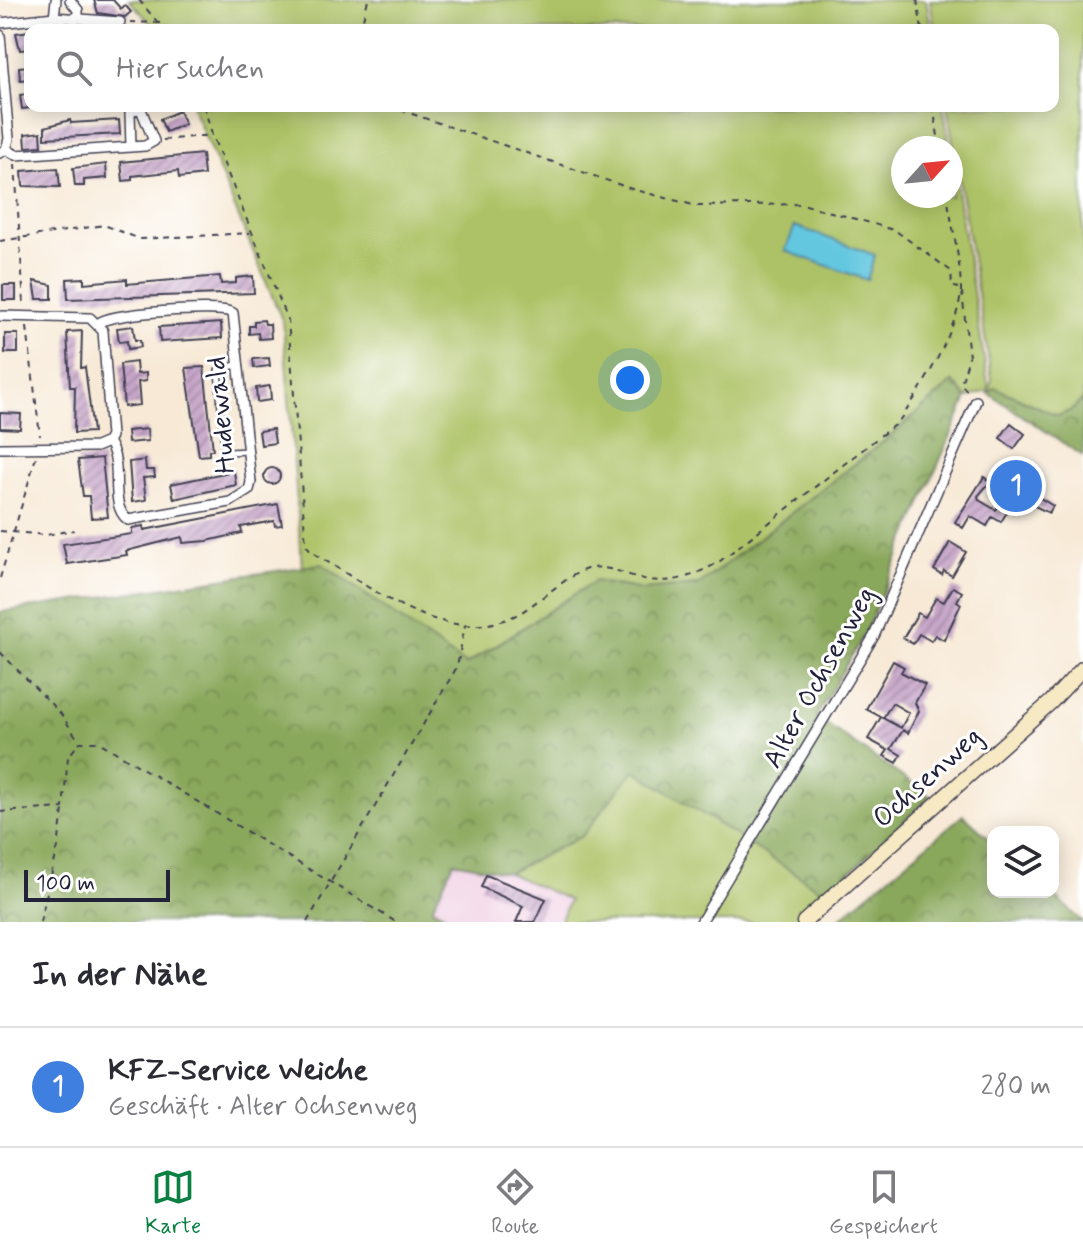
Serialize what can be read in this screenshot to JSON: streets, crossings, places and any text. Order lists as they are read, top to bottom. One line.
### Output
{"streets":{"main road":["Ochsenweg"],"street":["Hudewald","Alter Ochsenweg"]},"scale_bar":"100 m","north":"top right","page":{"search":"Hier suchen","pins":"1","scale":"100 m","heading":"In der Nähe","list":[{"mark":"1","name":"KFZ-Service Weiche","note":"Geschäft · Alter Ochsenweg","value":"280 m"}],"nav":["Karte","Route","Gespeichert"]}}
